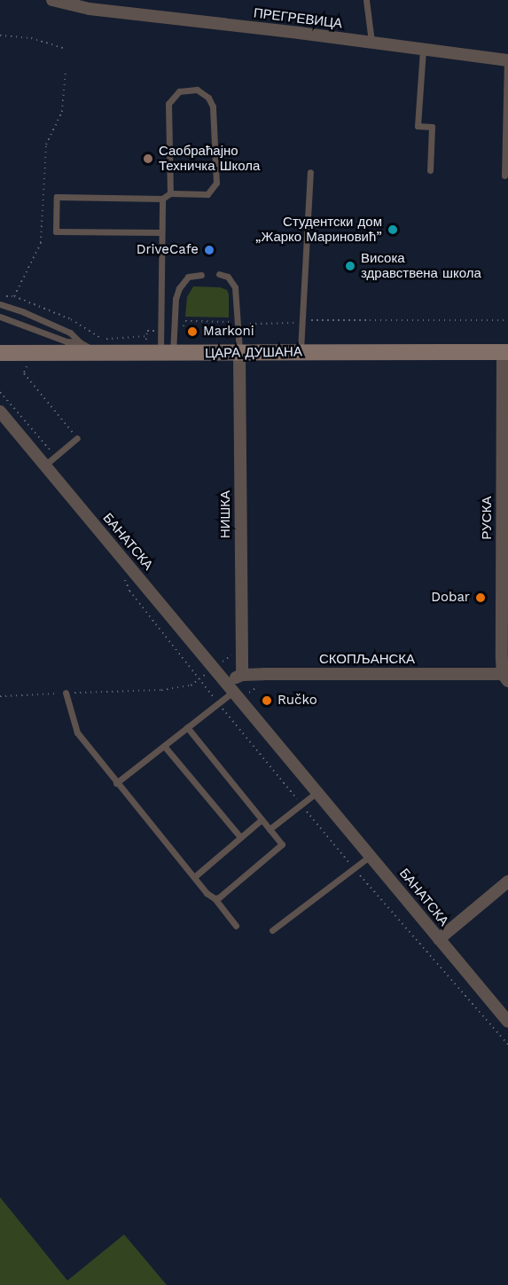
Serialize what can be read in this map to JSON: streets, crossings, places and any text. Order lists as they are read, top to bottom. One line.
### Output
{"streets":{"main road":["ЦАРА ДУШАНА"],"street":["ПРЕГРЕВИЦА","НИШКА","РУСКА","БАНАТСКА","СКОПЉАНСКА"]},"crossings":[["ЦАРА ДУШАНА","НИШКА"],["ЦАРА ДУШАНА","РУСКА"],["НИШКА","СКОПЉАНСКА"],["РУСКА","СКОПЉАНСКА"]],"places":["Саобраћајно Техничка Школа","Студентски дом „Жарко Мариновић”","DriveCafe","Висока здравствена школа","Markoni","Dobar","Ručko"]}
